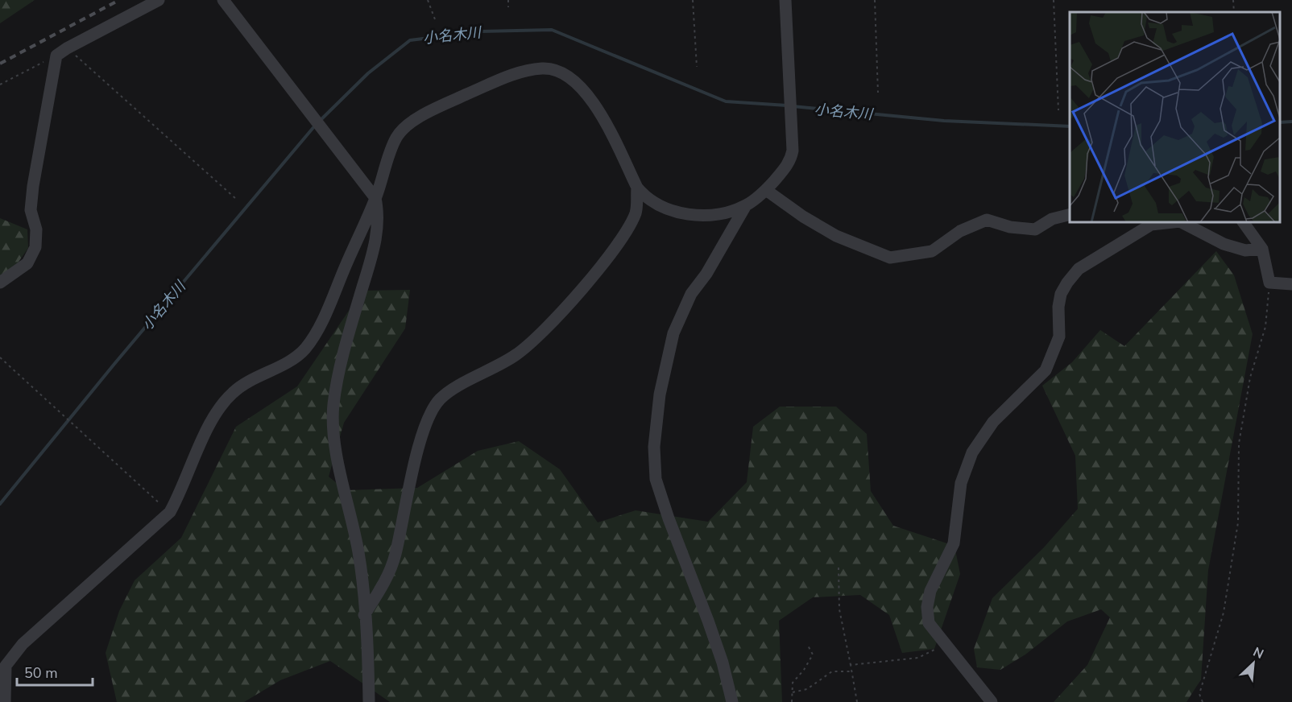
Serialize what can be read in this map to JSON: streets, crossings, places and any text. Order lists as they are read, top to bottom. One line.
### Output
{"water":["小名木川"],"scale_bar":"50 m","north":"top right"}
